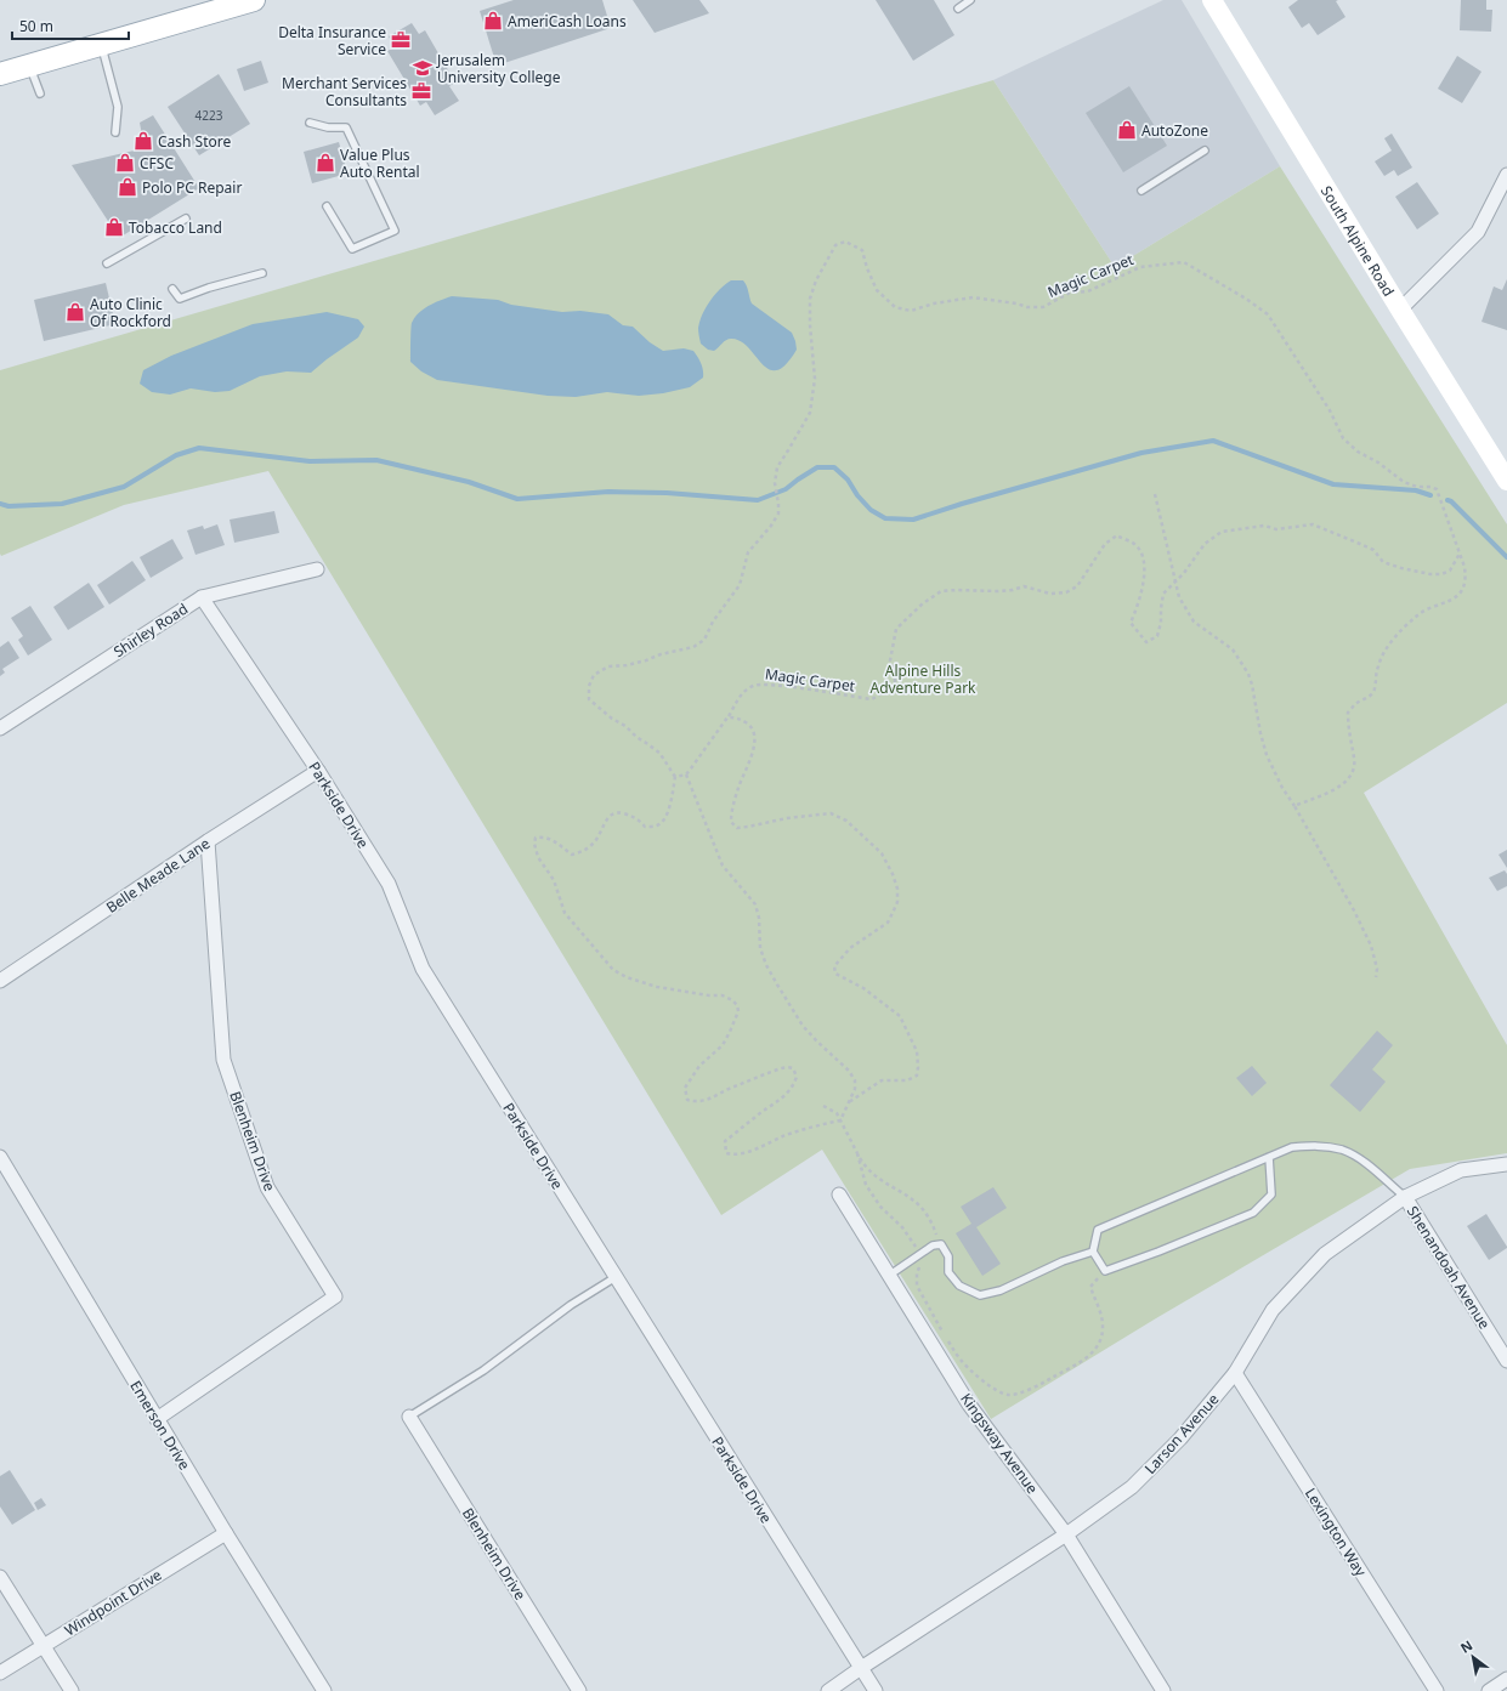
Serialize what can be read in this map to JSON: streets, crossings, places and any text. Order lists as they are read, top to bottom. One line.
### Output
{"streets":{"main road":["South Alpine Road"],"street":["Shirley Road","Parkside Drive","Belle Meade Lane","Blenheim Drive","Shenandoah Avenue","Emerson Drive","Larson Avenue","Kingsway Avenue","Lexington Way","Windpoint Drive"],"path":["Magic Carpet"]},"crossings":[["Shirley Road","Parkside Drive"],["Parkside Drive","Belle Meade Lane"],["Parkside Drive","Larson Avenue"],["Belle Meade Lane","Blenheim Drive"],["Blenheim Drive","Emerson Drive"],["Shenandoah Avenue","Larson Avenue"],["Emerson Drive","Windpoint Drive"],["Larson Avenue","Kingsway Avenue"],["Larson Avenue","Lexington Way"]],"parks":["Alpine Hills Adventure Park"],"places":{"shop":["AmeriCash Loans","AutoZone","Cash Store","CFSC","Value Plus Auto Rental","Polo PC Repair","Tobacco Land","Auto Clinic Of Rockford"],"office":["Delta Insurance Service","Merchant Services Consultants"],"school or university":["Jerusalem University College"]},"house_numbers":["4223"],"scale_bar":"50 m","north":"top left"}
